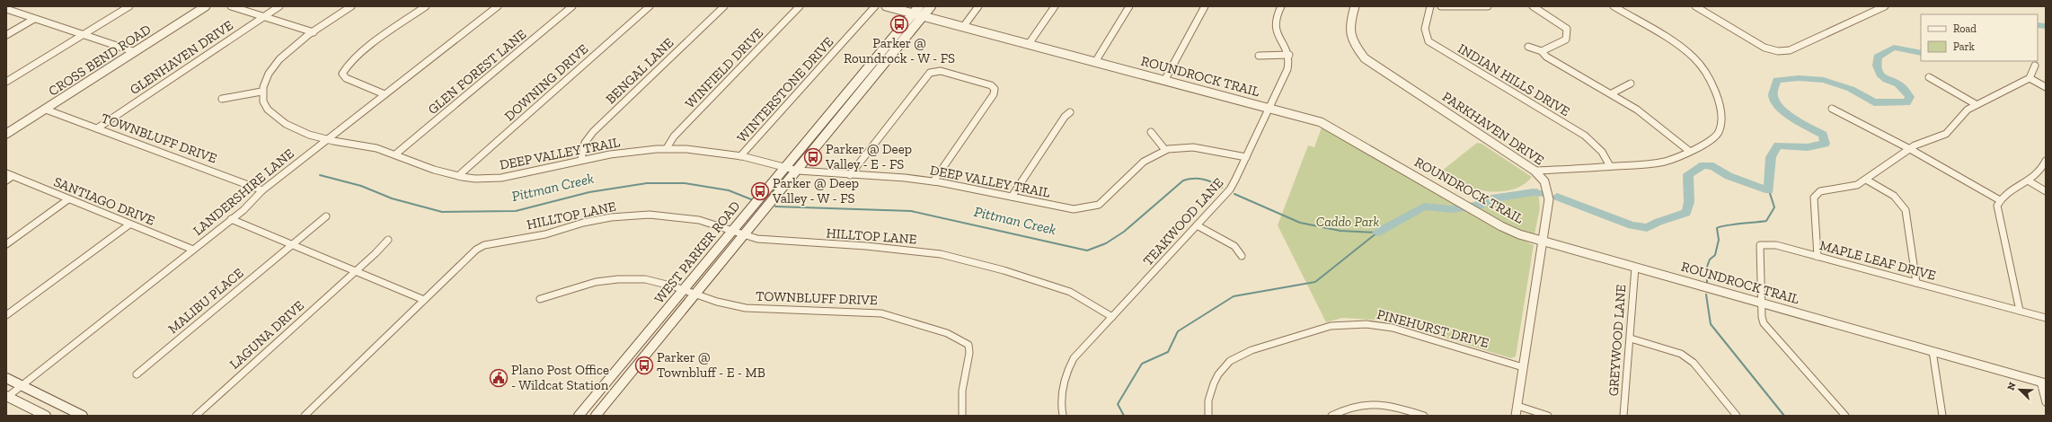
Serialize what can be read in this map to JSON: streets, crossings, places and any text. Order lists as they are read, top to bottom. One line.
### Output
{"streets":{"main road":["WEST PARKER ROAD"],"street":["GLENHAVEN DRIVE","CROSS BEND ROAD","WINFIELD DRIVE","BENGAL LANE","GLEN FOREST LANE","ROUNDROCK TRAIL","INDIAN HILLS DRIVE","DOWNING DRIVE","WINTERSTONE DRIVE","PARKHAVEN DRIVE","TOWNBLUFF DRIVE","DEEP VALLEY TRAIL","LANDERSHIRE LANE","SANTIAGO DRIVE","HILLTOP LANE","TEAKWOOD LANE","MAPLE LEAF DRIVE","MALIBU PLACE","PINEHURST DRIVE","LAGUNA DRIVE","GREYWOOD LANE"]},"crossings":[["GLENHAVEN DRIVE","TOWNBLUFF DRIVE"],["CROSS BEND ROAD","TOWNBLUFF DRIVE"],["WINFIELD DRIVE","DEEP VALLEY TRAIL"],["BENGAL LANE","DEEP VALLEY TRAIL"],["GLEN FOREST LANE","DEEP VALLEY TRAIL"],["ROUNDROCK TRAIL","PARKHAVEN DRIVE"],["ROUNDROCK TRAIL","TEAKWOOD LANE"],["ROUNDROCK TRAIL","WEST PARKER ROAD"],["ROUNDROCK TRAIL","MAPLE LEAF DRIVE"],["ROUNDROCK TRAIL","GREYWOOD LANE"],["DOWNING DRIVE","DEEP VALLEY TRAIL"],["WINTERSTONE DRIVE","DEEP VALLEY TRAIL"],["PARKHAVEN DRIVE","PINEHURST DRIVE"],["TOWNBLUFF DRIVE","LANDERSHIRE LANE"],["TOWNBLUFF DRIVE","WEST PARKER ROAD"],["DEEP VALLEY TRAIL","LANDERSHIRE LANE"],["DEEP VALLEY TRAIL","TEAKWOOD LANE"],["DEEP VALLEY TRAIL","WEST PARKER ROAD"],["LANDERSHIRE LANE","SANTIAGO DRIVE"],["HILLTOP LANE","TEAKWOOD LANE"],["HILLTOP LANE","WEST PARKER ROAD"]],"water":["Pittman Creek"],"parks":["Caddo Park"],"places":{"bus stop":["Parker @ Roundrock - W - FS","Parker @ Deep Valley - E - FS","Parker @ Deep Valley - W - FS","Parker @ Townbluff - E - MB"],"public building":["Plano Post Office - Wildcat Station"]},"legend":["Road","Park"],"north":"top left"}
